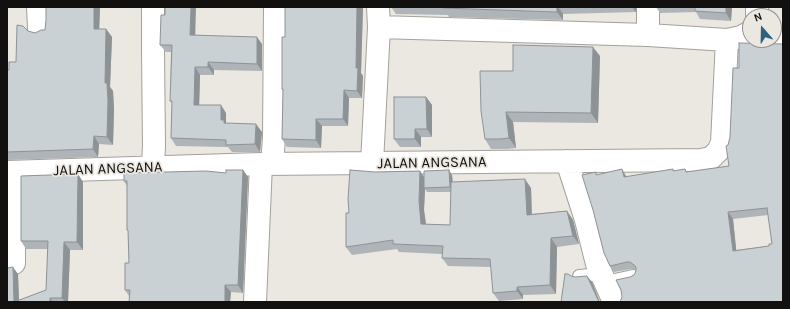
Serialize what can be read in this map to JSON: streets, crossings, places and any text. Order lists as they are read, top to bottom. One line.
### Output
{"streets":{"street":["JALAN ANGSANA"]},"north":"top"}
